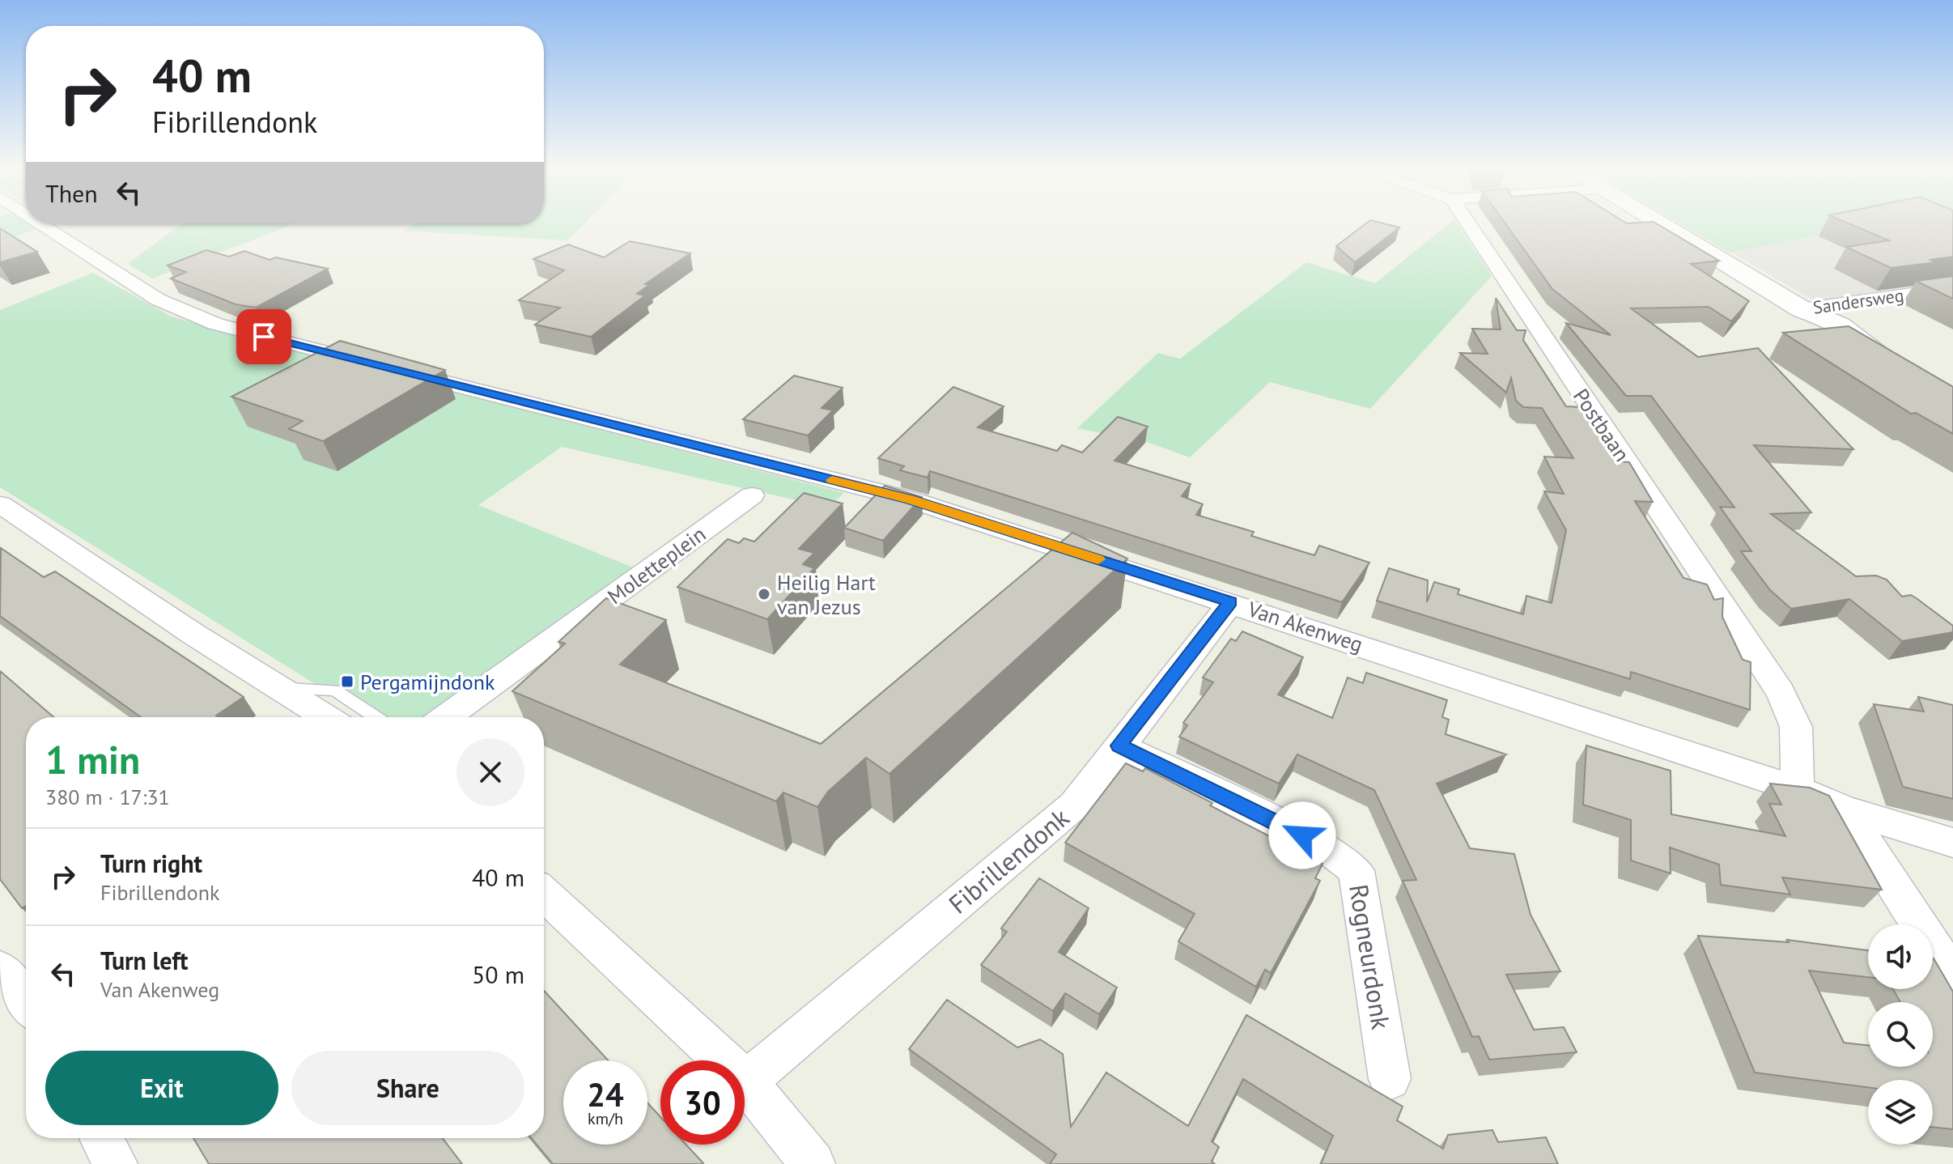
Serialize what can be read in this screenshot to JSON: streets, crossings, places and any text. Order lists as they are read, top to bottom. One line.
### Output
{"streets":{"street":["Sandersweg","Postbaan","Moletteplein","Van Akenweg","Fibrillendonk","Rogneurdonk"]},"crossings":[["Postbaan","Van Akenweg"],["Van Akenweg","Fibrillendonk"],["Fibrillendonk","Rogneurdonk"]],"places":{"other":["Heilig Hart van Jezus"],"transit":["Pergamijndonk"]},"page":{"turn":["40 m","Fibrillendonk"],"then":"Then","heading":["1 min","380 m · 17:31"],"list":[{"name":"Turn right","note":"Fibrillendonk","value":"40 m"},{"name":"Turn left","note":"Van Akenweg","value":"50 m"}],"buttons":["Exit","Share"],"speed":"24 km/h","limit":"30"}}
